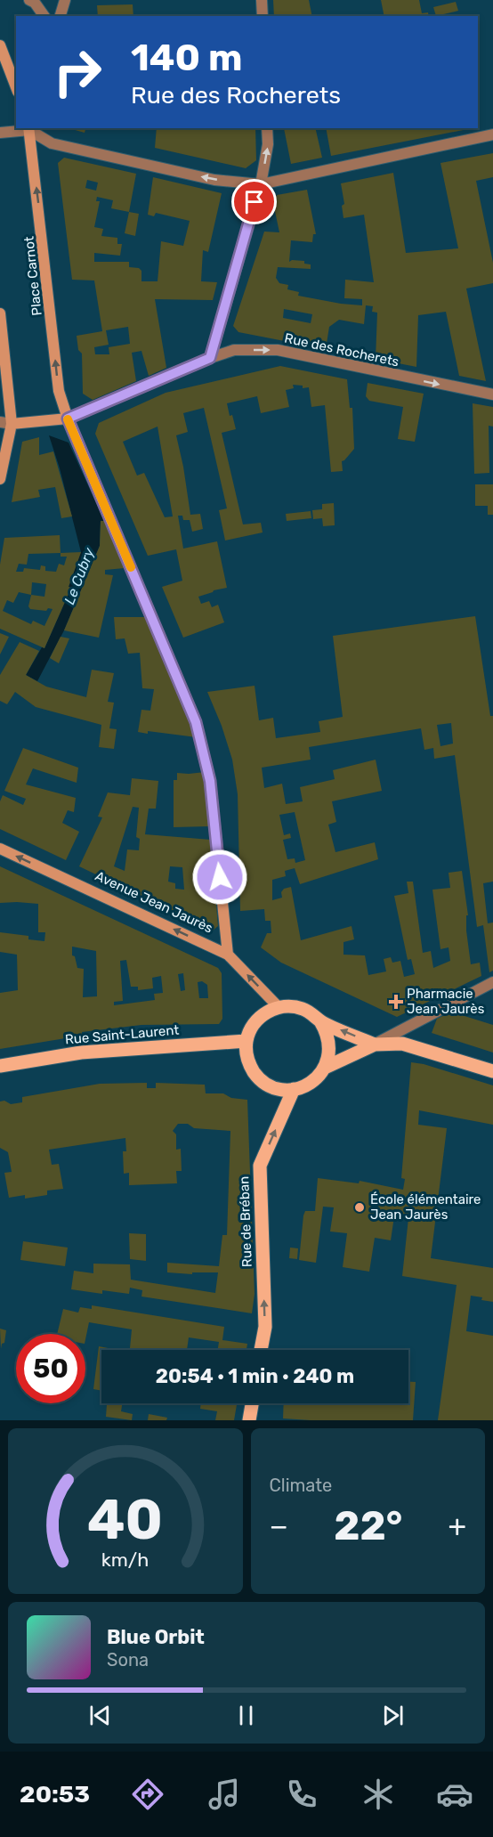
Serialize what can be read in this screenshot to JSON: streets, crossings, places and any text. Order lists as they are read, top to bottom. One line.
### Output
{"streets":{"main road":["Place Carnot","Avenue Jean Jaurès","Rue Saint-Laurent","Rue de Bréban"],"street":["Rue des Rocherets"]},"crossings":[["Place Carnot","Rue des Rocherets"],["Place Carnot","Avenue Jean Jaurès"],["Avenue Jean Jaurès","Rue Saint-Laurent"],["Avenue Jean Jaurès","Rue de Bréban"],["Rue Saint-Laurent","Rue de Bréban"]],"one_way":["Rue des Rocherets","Avenue Jean Jaurès","Rue de Bréban"],"water":["Le Cubry"],"places":{"health":["Pharmacie Jean Jaurès"],"other":["École élémentaire Jean Jaurès"]},"page":{"turn":["140 m","Rue des Rocherets"],"limit":"50","trip":"20:54 · 1 min · 240 m","tile":"Climate","heat":["−","22°","+"],"song":["Blue Orbit","Sona"],"tabs":"20:53","gauge":["40","km/h"]}}
